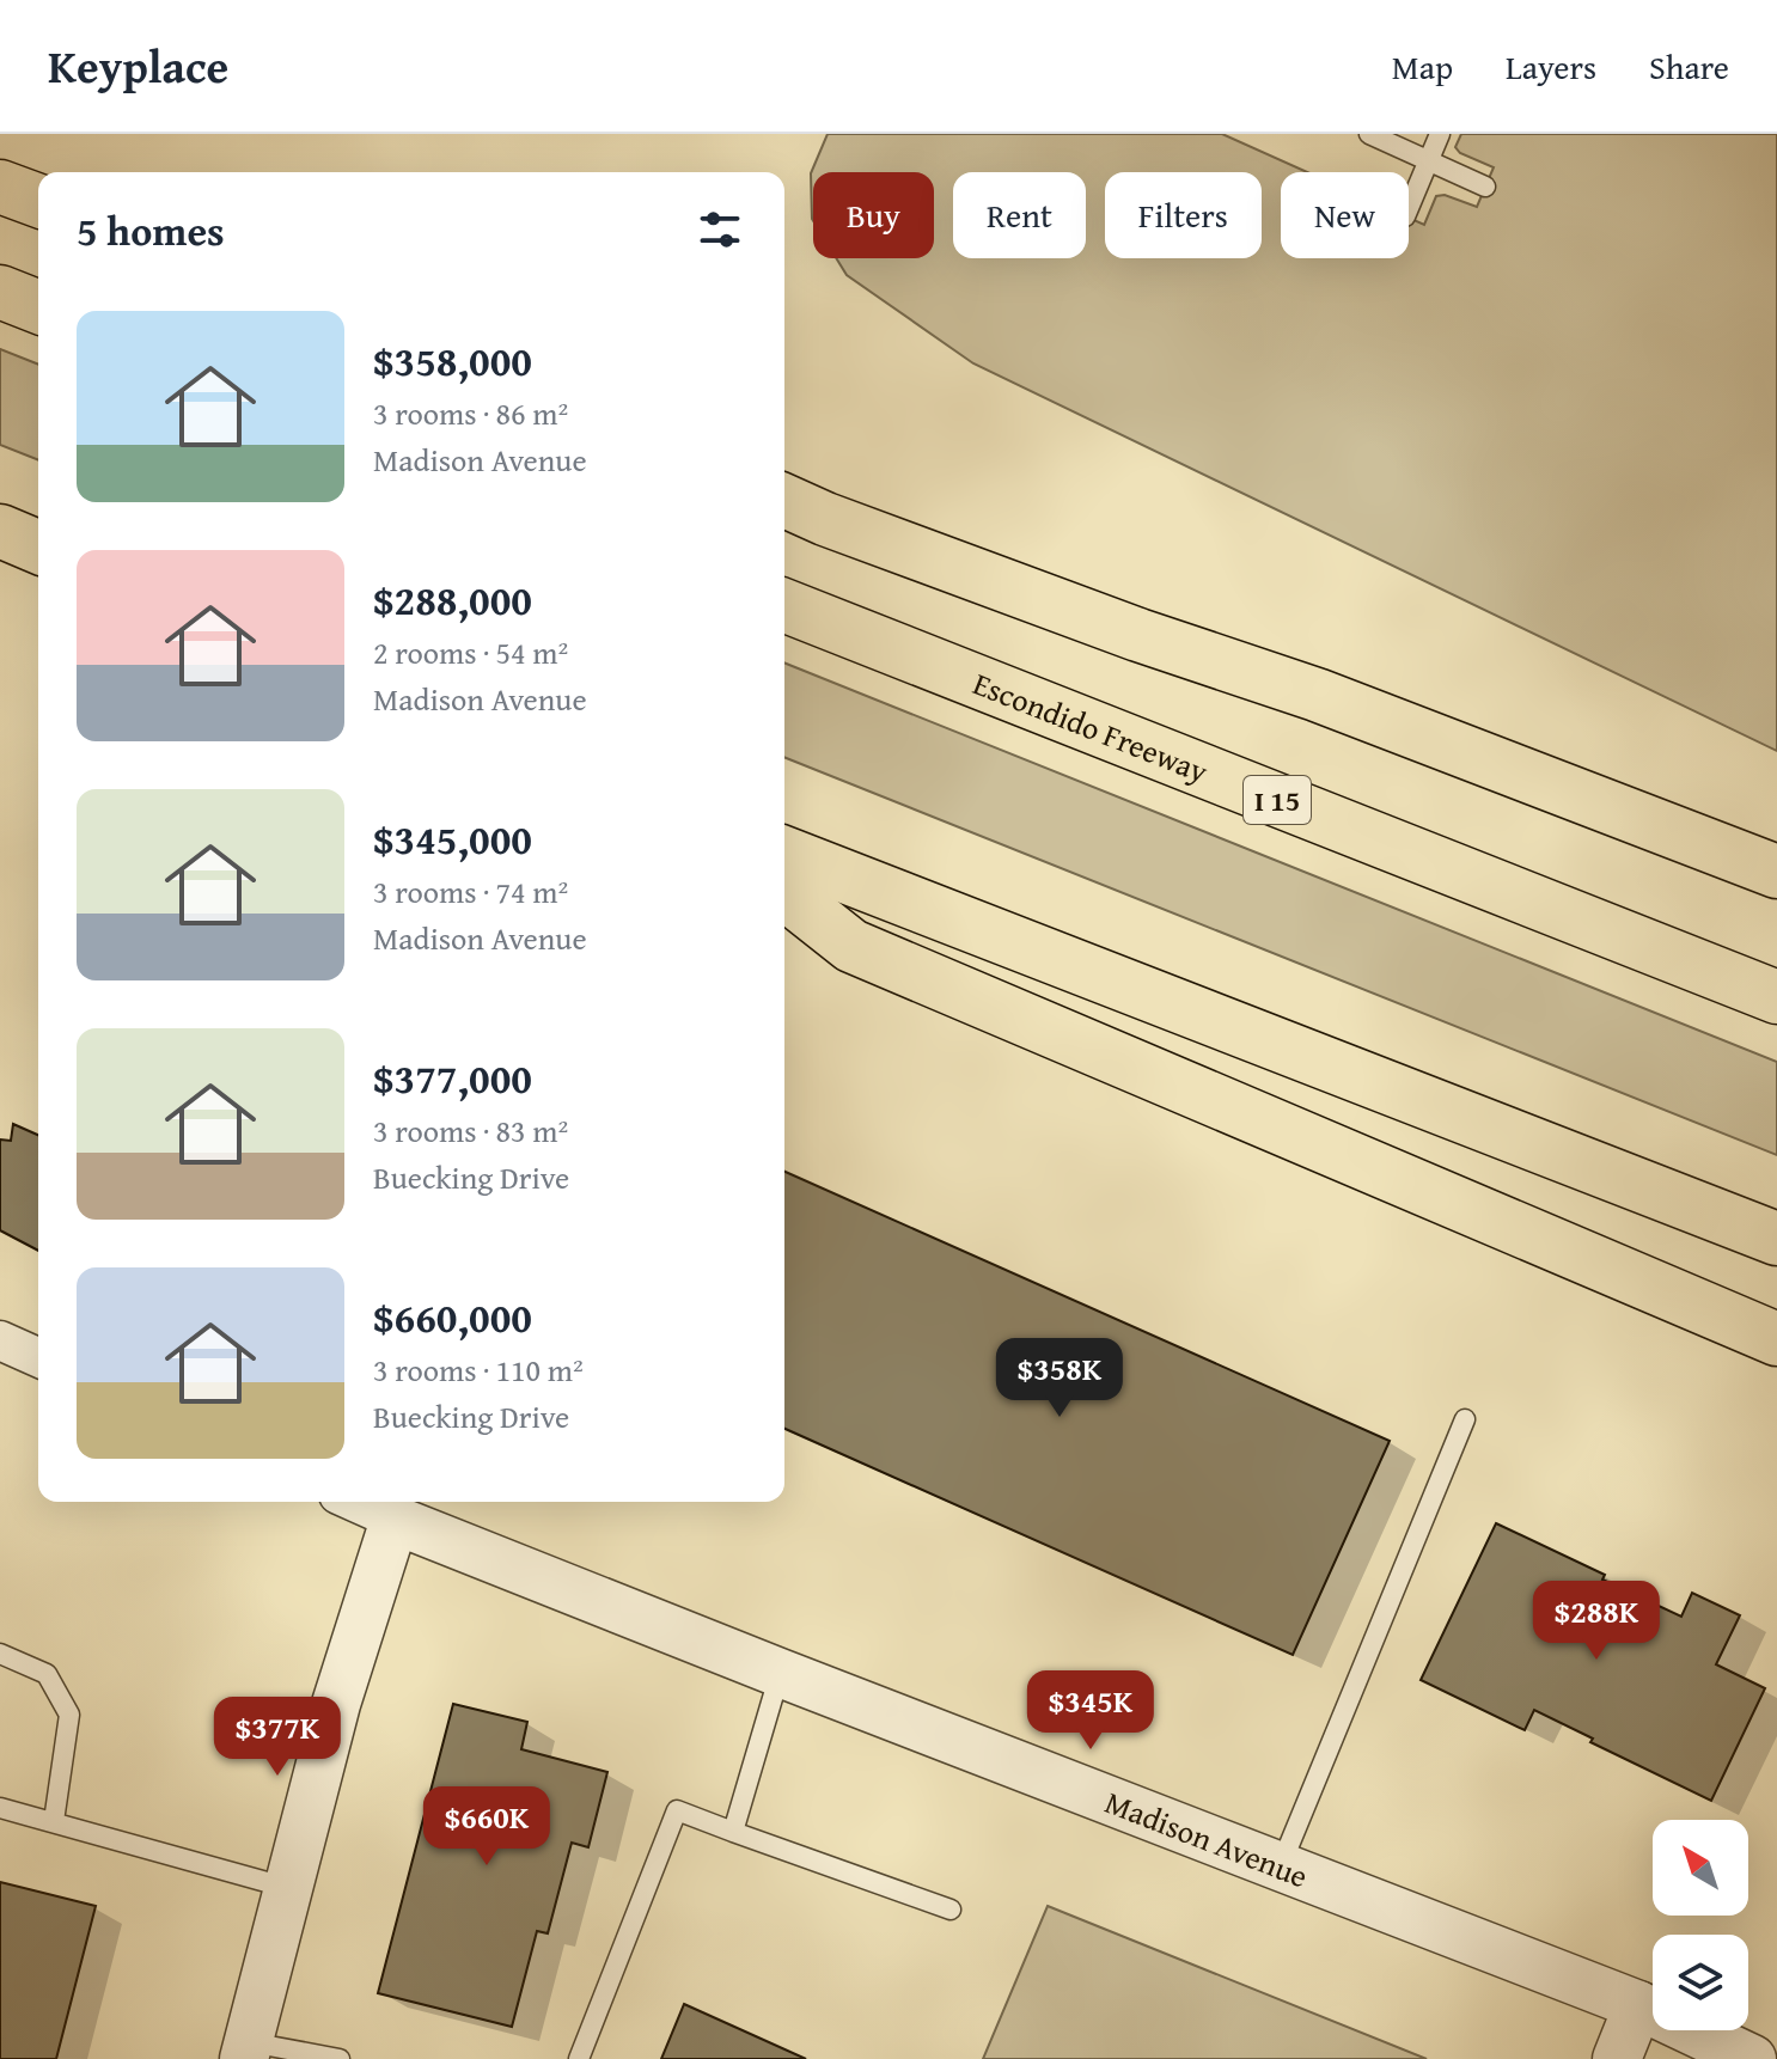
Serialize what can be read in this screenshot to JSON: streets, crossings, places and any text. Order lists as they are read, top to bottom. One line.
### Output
{"streets":{"highway":["Escondido Freeway","I 15"],"street":["Madison Avenue"]},"north":"top left","page":{"header":"Keyplace","nav":["Map","Layers","Share"],"chip":["Buy","Rent","Filters","New"],"heading":"5 homes","list":[{"name":"$358,000","note":"3 rooms · 86 m² · Madison Avenue"},{"name":"$288,000","note":"2 rooms · 54 m² · Madison Avenue"},{"name":"$345,000","note":"3 rooms · 74 m² · Madison Avenue"},{"name":"$377,000","note":"3 rooms · 83 m² · Buecking Drive"},{"name":"$660,000","note":"3 rooms · 110 m² · Buecking Drive"}],"price":["$358K","$288K","$345K","$377K","$660K"]}}
